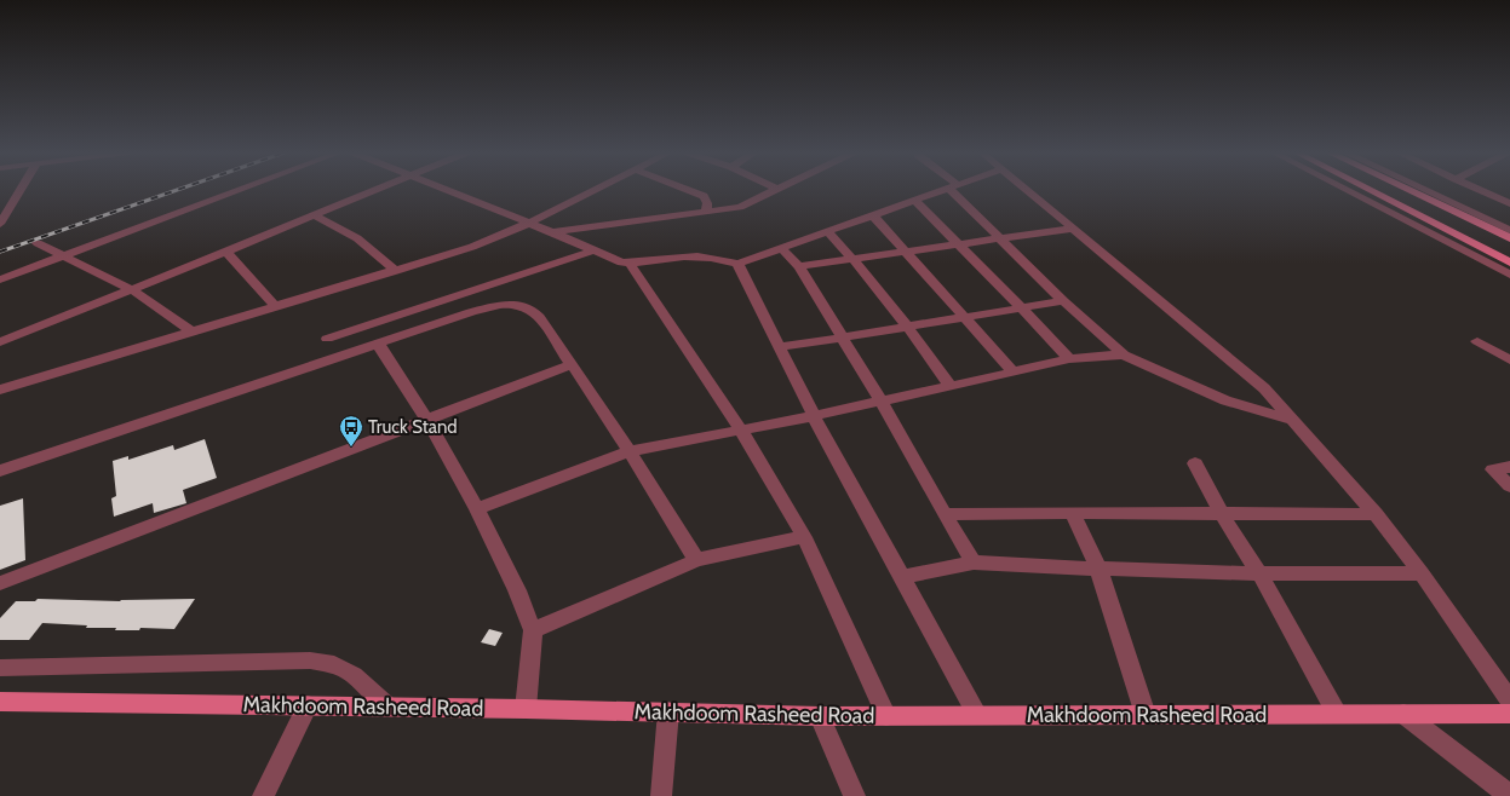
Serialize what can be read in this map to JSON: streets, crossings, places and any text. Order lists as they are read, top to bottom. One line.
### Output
{"streets":{"main road":["Makhdoom Rasheed Road"]},"places":{"bus stop":["Truck Stand"]}}
